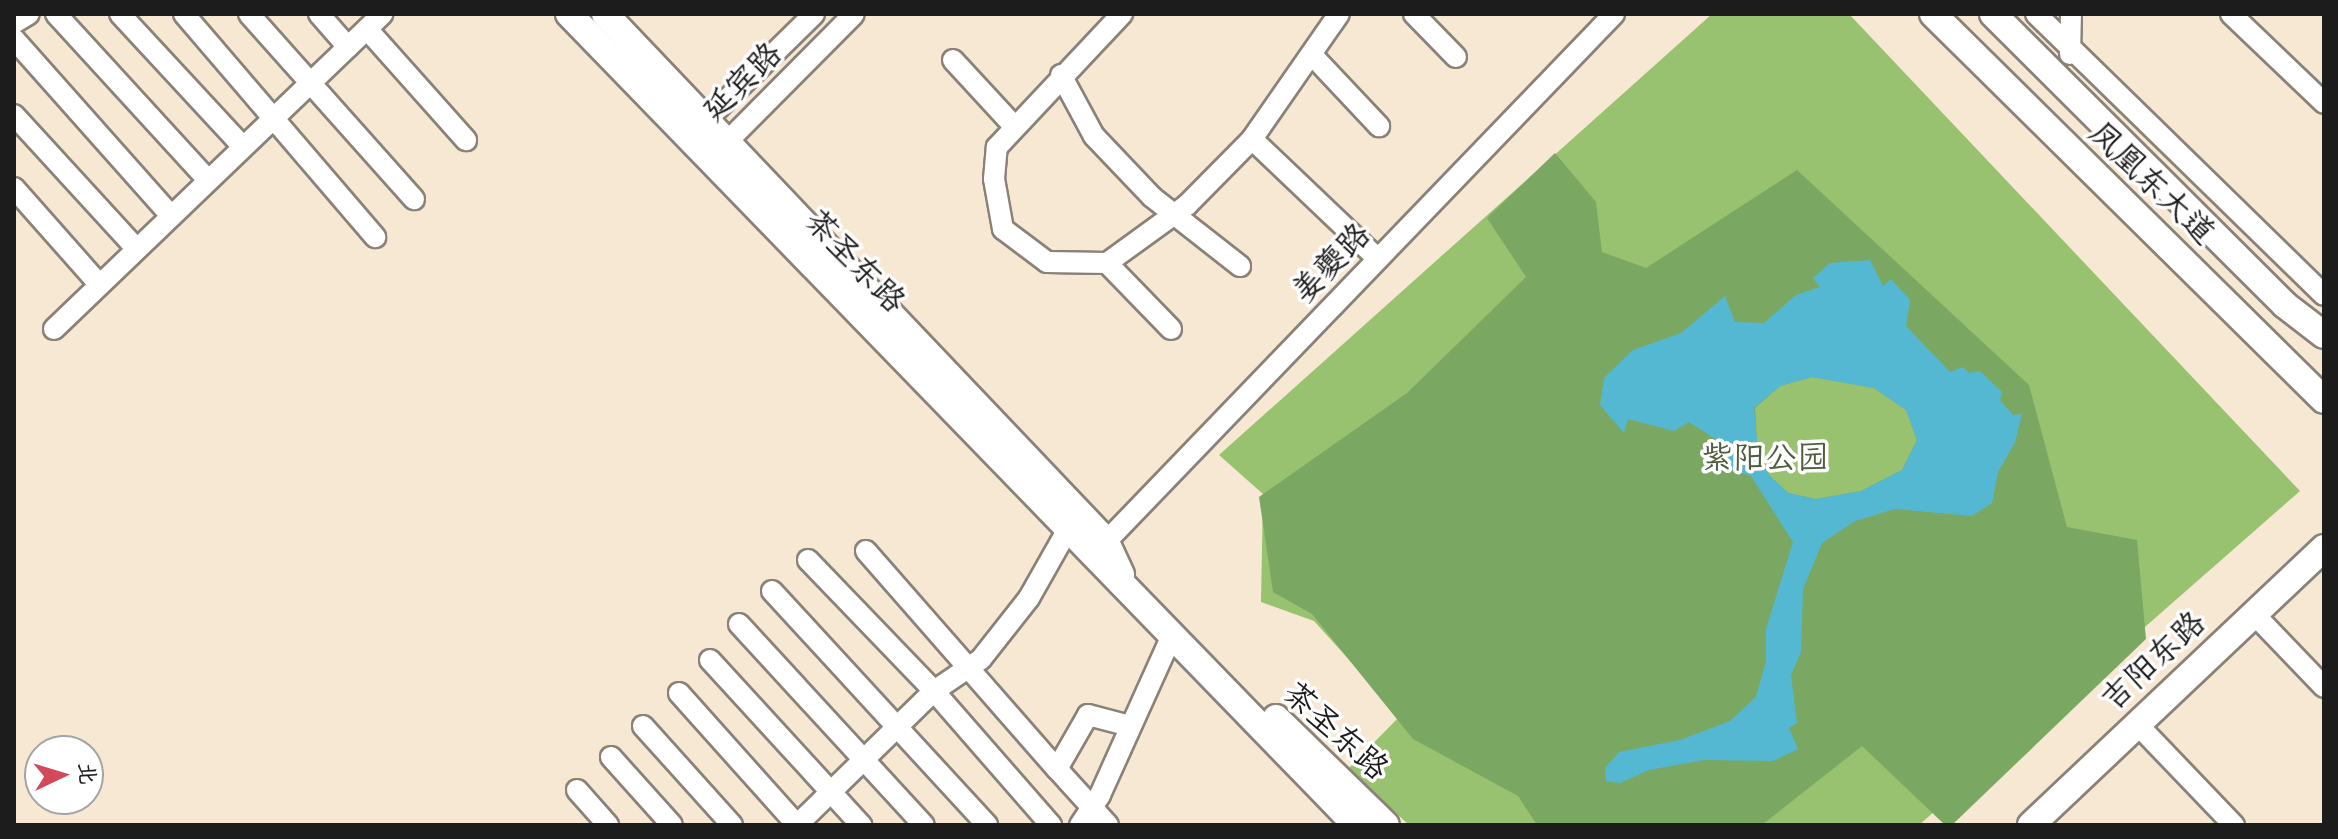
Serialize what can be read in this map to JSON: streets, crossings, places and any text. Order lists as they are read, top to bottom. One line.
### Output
{"streets":{"main road":["凤凰东大道","茶圣东路","吉阳东路"],"street":["延宾路","姜夔路"]},"crossings":[["延宾路","茶圣东路"],["茶圣东路","姜夔路"]],"parks":["紫阳公园"],"north":"right"}
